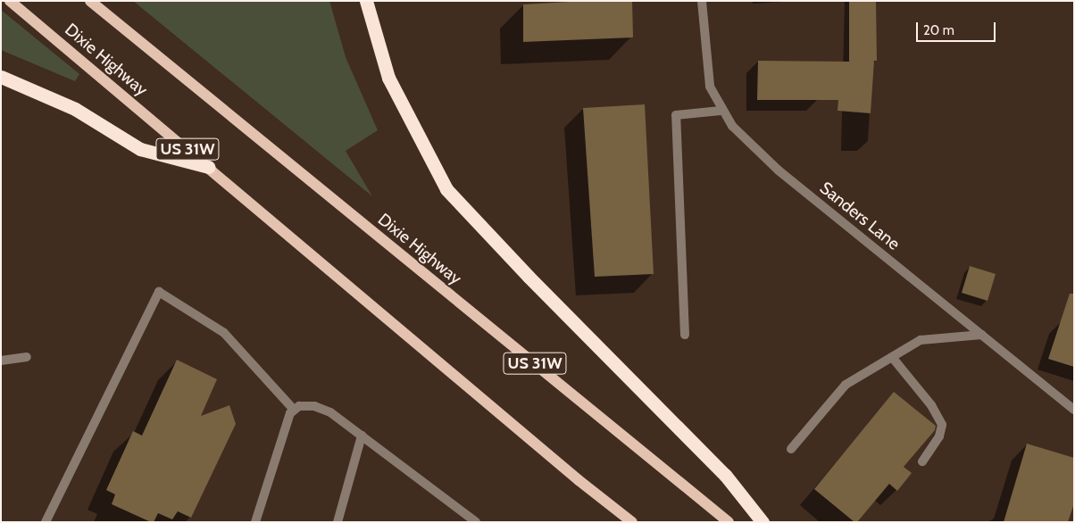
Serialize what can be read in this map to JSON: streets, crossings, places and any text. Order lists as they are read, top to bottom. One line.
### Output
{"streets":{"main road":["Dixie Highway","US 31W"],"street":["Sanders Lane"]},"scale_bar":"20 m"}
